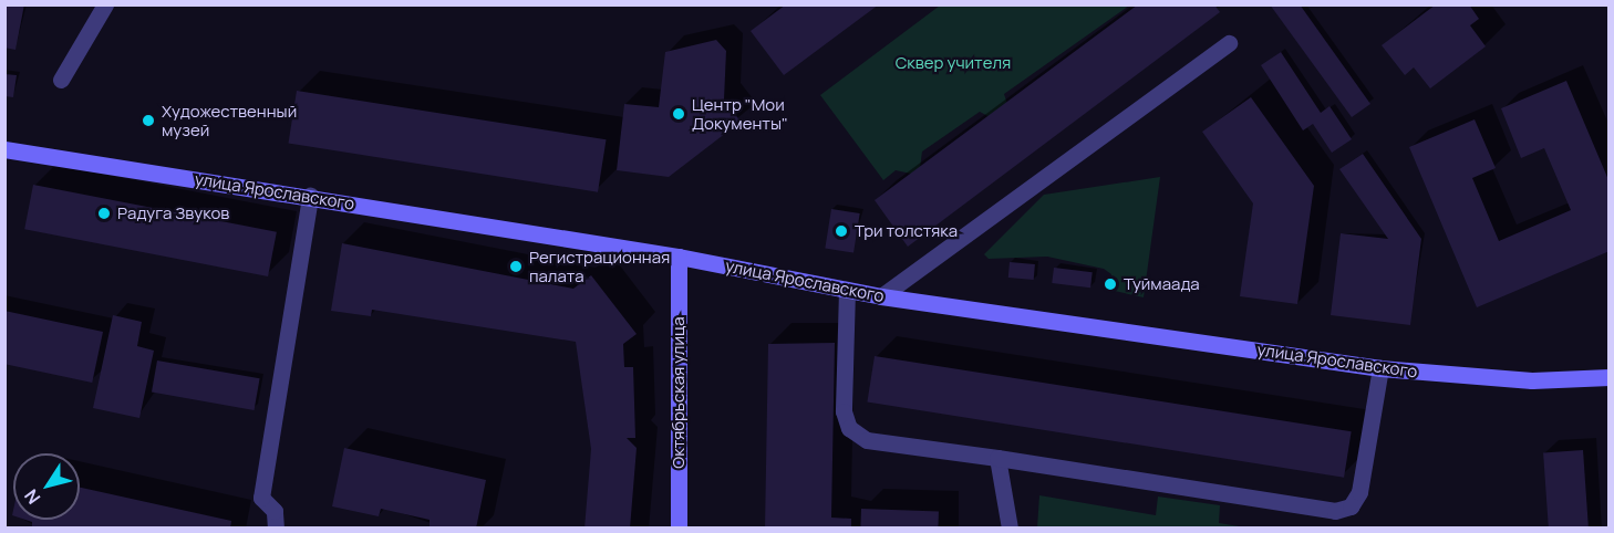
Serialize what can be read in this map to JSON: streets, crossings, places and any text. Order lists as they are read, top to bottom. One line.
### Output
{"streets":{"street":["улица Ярославского","Октябрьская улица"]},"crossings":[["улица Ярославского","Октябрьская улица"]],"parks":["Сквер учителя"],"places":["Центр \"Мои Документы\"","Художественный музей","Радуга Звуков","Три толстяка","Регистрационная палата","Туймаада"],"north":"bottom left"}
